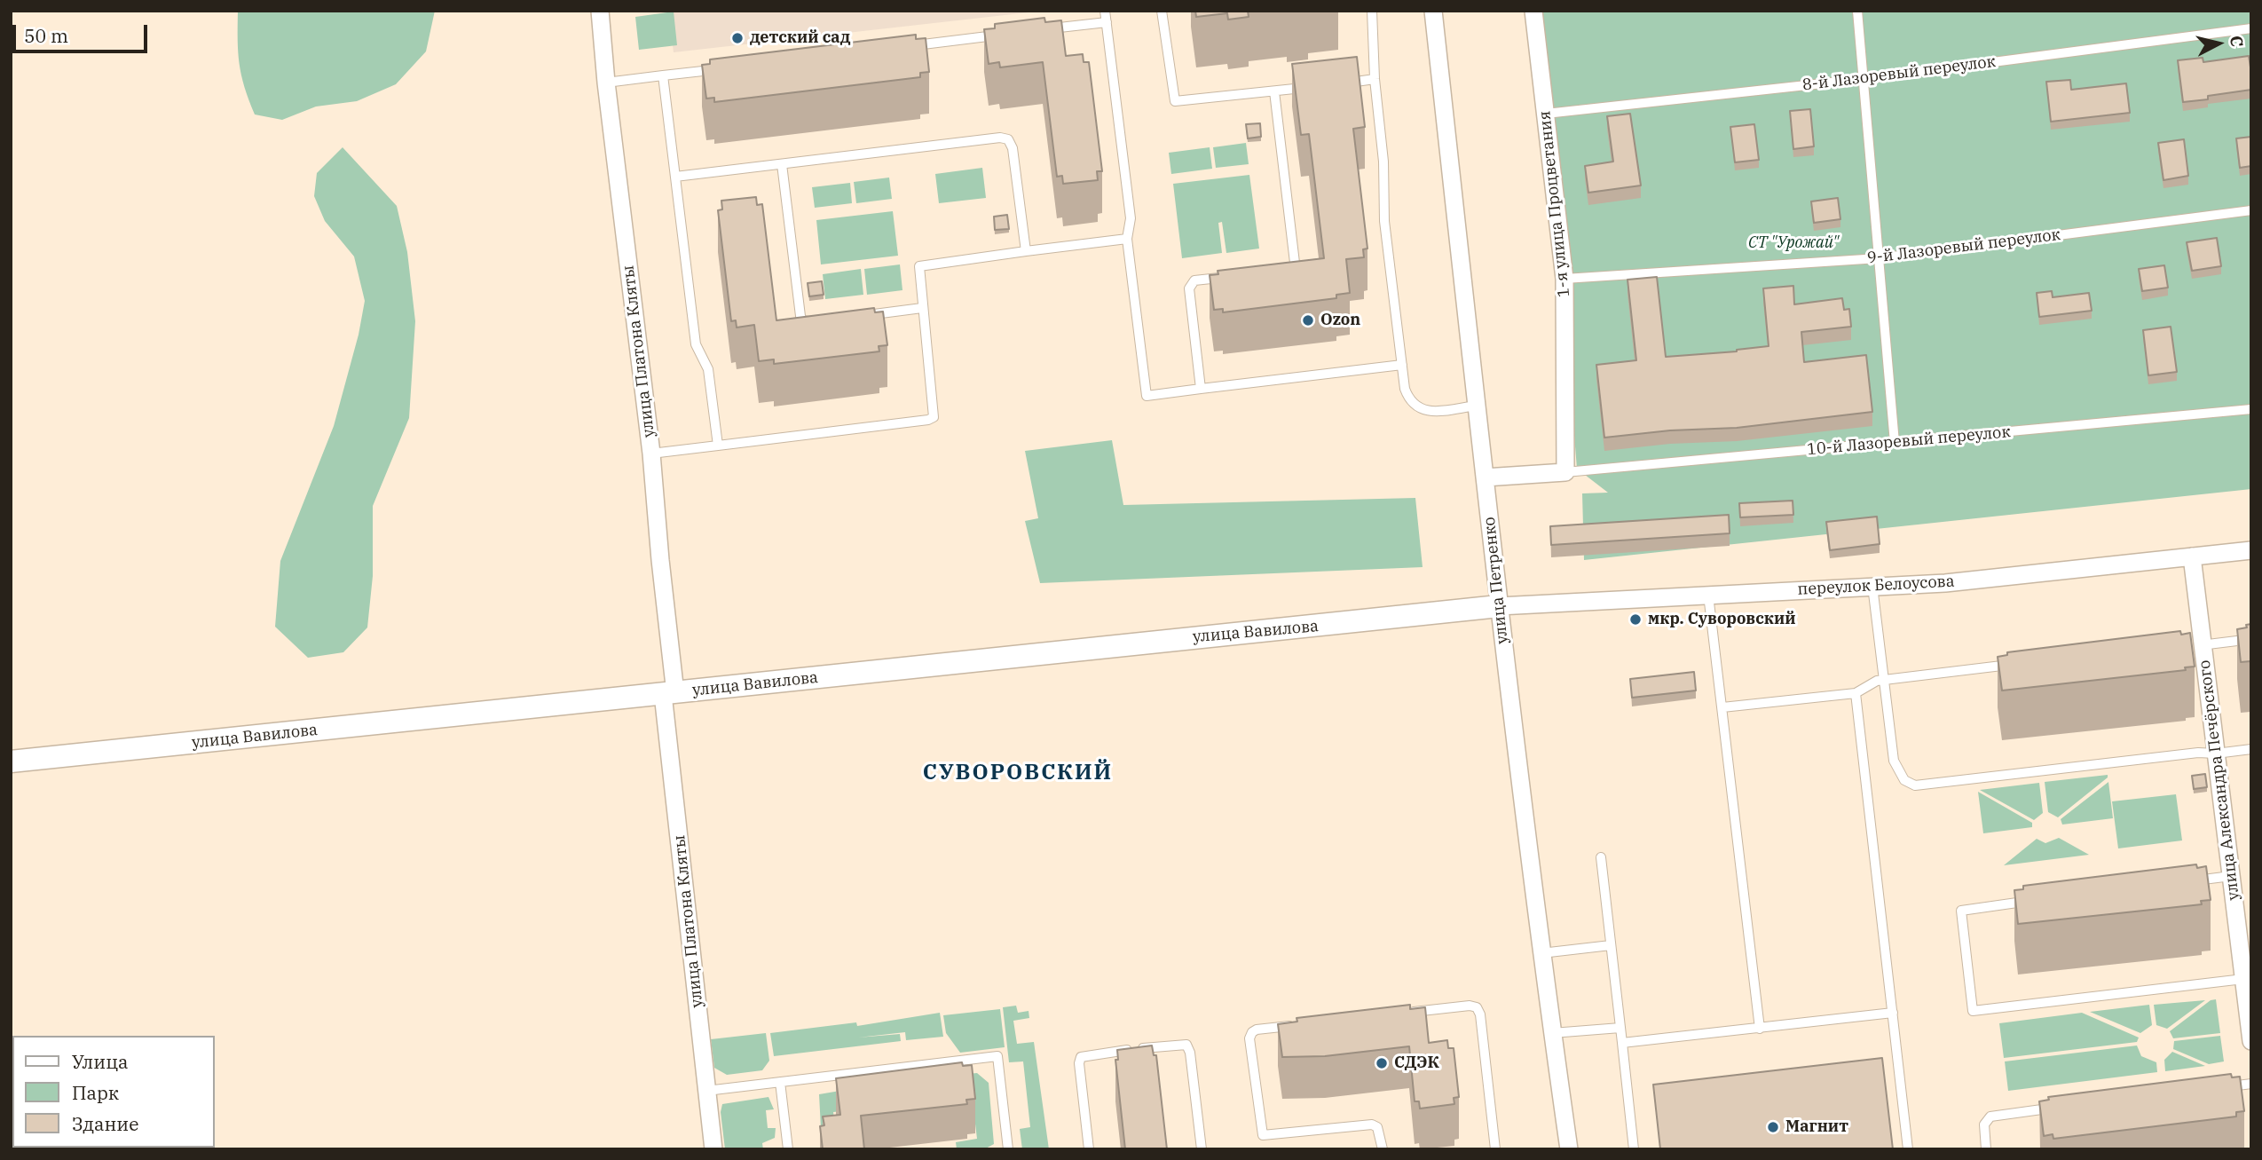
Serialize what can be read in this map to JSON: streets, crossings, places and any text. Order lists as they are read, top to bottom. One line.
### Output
{"streets":{"street":["1-я улица Процветания","улица Платона Кляты","улица Петренко","переулок Белоусова","улица Вавилова","улица Александра Печёрского"],"lane":["8-й Лазоревый переулок","9-й Лазоревый переулок","10-й Лазоревый переулок"]},"crossings":[["8-й Лазоревый переулок","1-я улица Процветания"],["1-я улица Процветания","9-й Лазоревый переулок"],["1-я улица Процветания","10-й Лазоревый переулок"],["улица Платона Кляты","улица Вавилова"],["улица Петренко","переулок Белоусова"],["улица Петренко","улица Вавилова"],["переулок Белоусова","улица Вавилова"],["переулок Белоусова","улица Александра Печёрского"]],"districts":["СУВОРОВСКИЙ"],"parks":["СТ \"Урожай\""],"places":["детский сад","Ozon","мкр. Суворовский","СДЭК","Магнит"],"legend":["Улица","Парк","Здание"],"scale_bar":"50 m","north":"right"}
